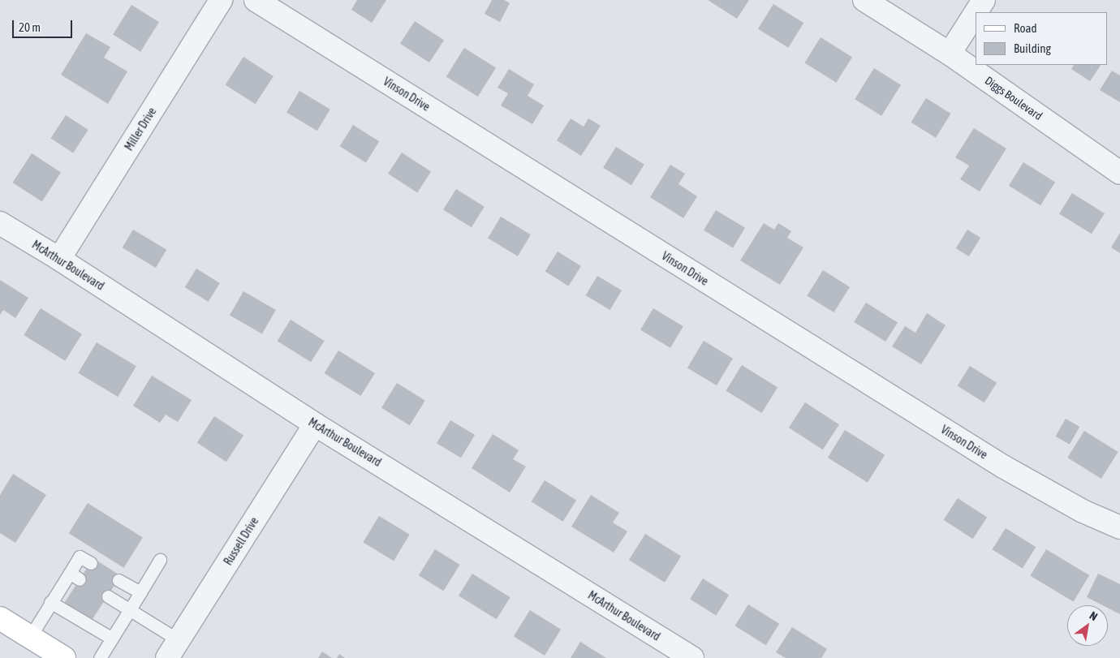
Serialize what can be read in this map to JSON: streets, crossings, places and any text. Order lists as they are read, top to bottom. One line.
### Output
{"streets":{"street":["Vinson Drive","Diggs Boulevard","Miller Drive","McArthur Boulevard","Russell Drive"]},"crossings":[["Miller Drive","McArthur Boulevard"],["McArthur Boulevard","Russell Drive"]],"legend":["Road","Building"],"scale_bar":"20 m","north":"top right"}
